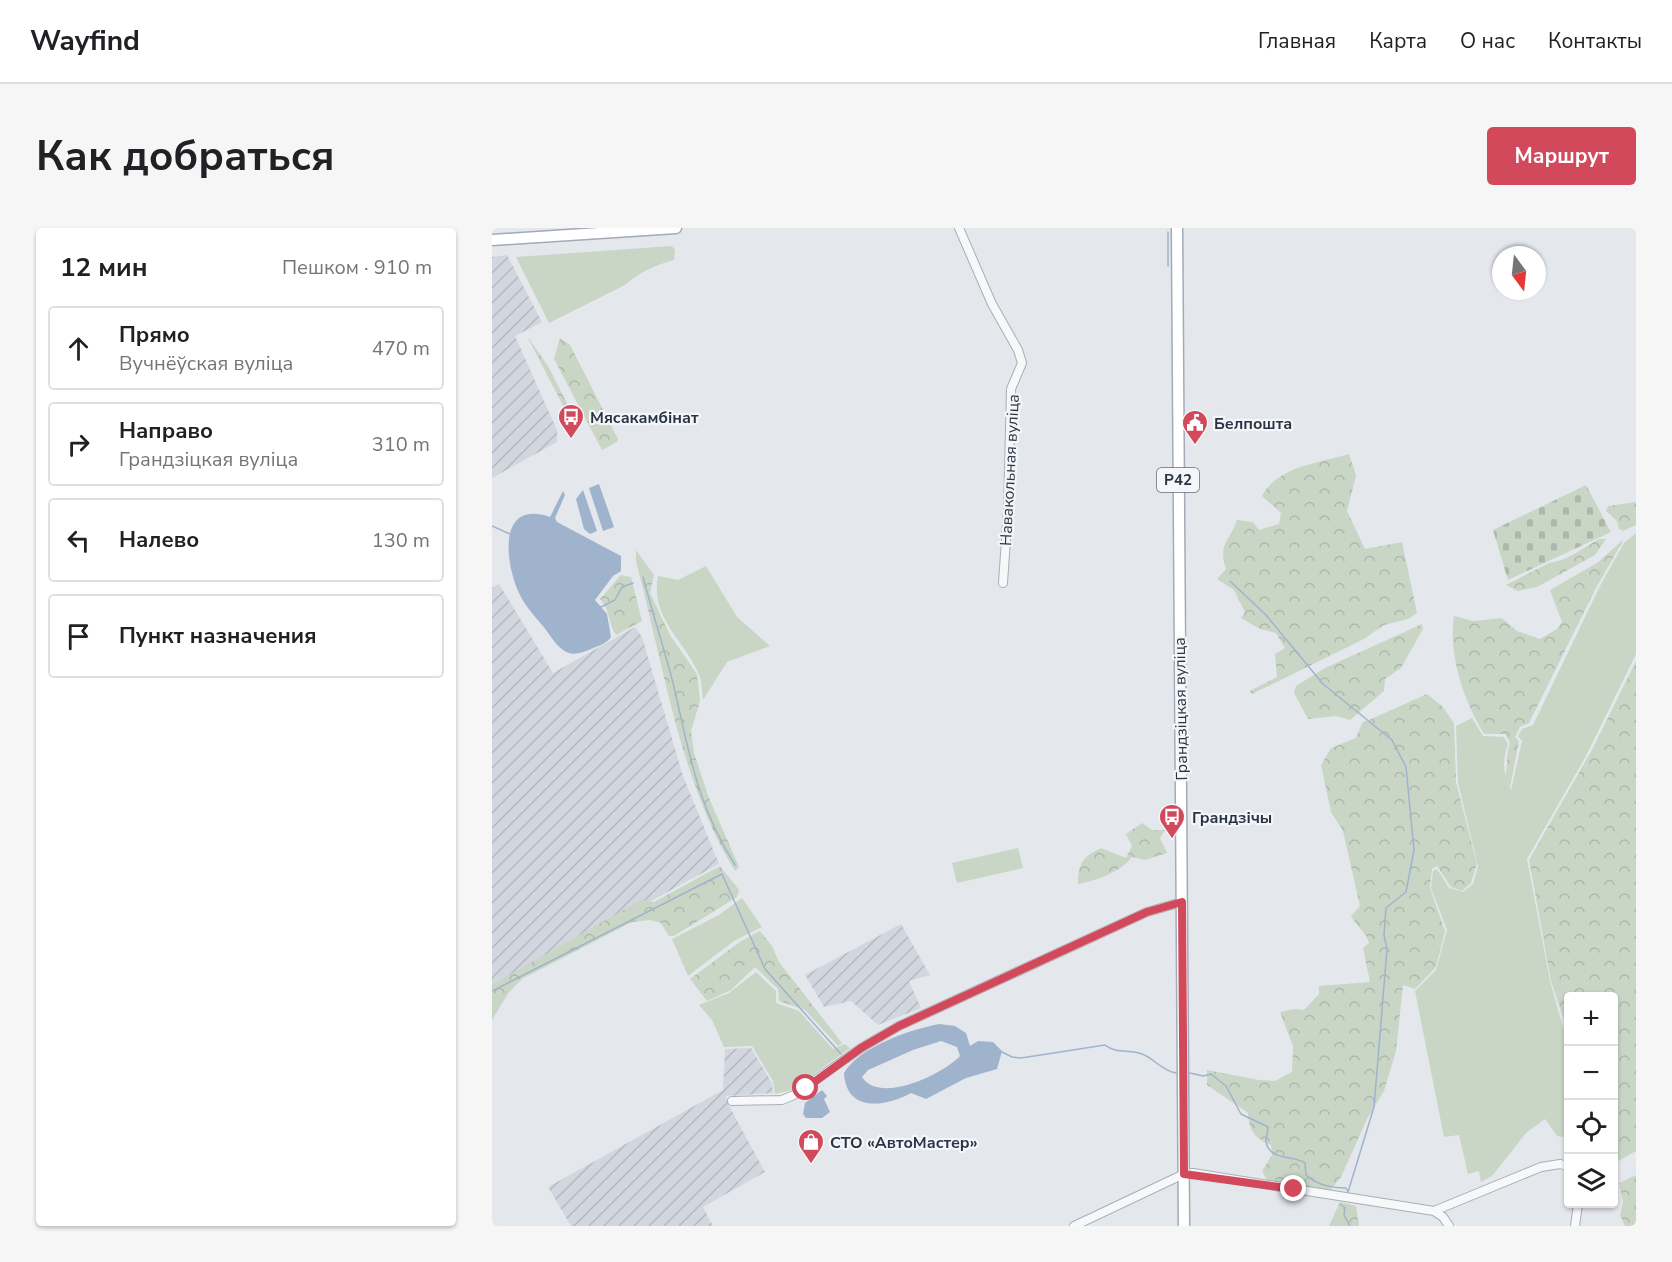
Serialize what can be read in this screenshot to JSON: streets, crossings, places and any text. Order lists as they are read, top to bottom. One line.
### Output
{"streets":{"main road":["Р42","Грандзіцкая вуліца"],"street":["Навакольная вуліца"]},"places":{"bus stop":["Мясакамбінат","Грандзічы"],"public building":["Белпошта"],"shop":["СТО «АвтоМастер»"]},"north":"bottom","page":{"header":"Wayfind","nav":["Главная","Карта","О нас","Контакты"],"buttons":"Маршрут","title":"Как добраться","heading":["12 мин","Пешком · 910 m"],"list":[["Прямо","Вучнёўская вуліца","470 m"],["Направо","Грандзіцкая вуліца","310 m"],["Налево","130 m"],"Пункт назначения"],"map_buttons":["+","−"]}}
